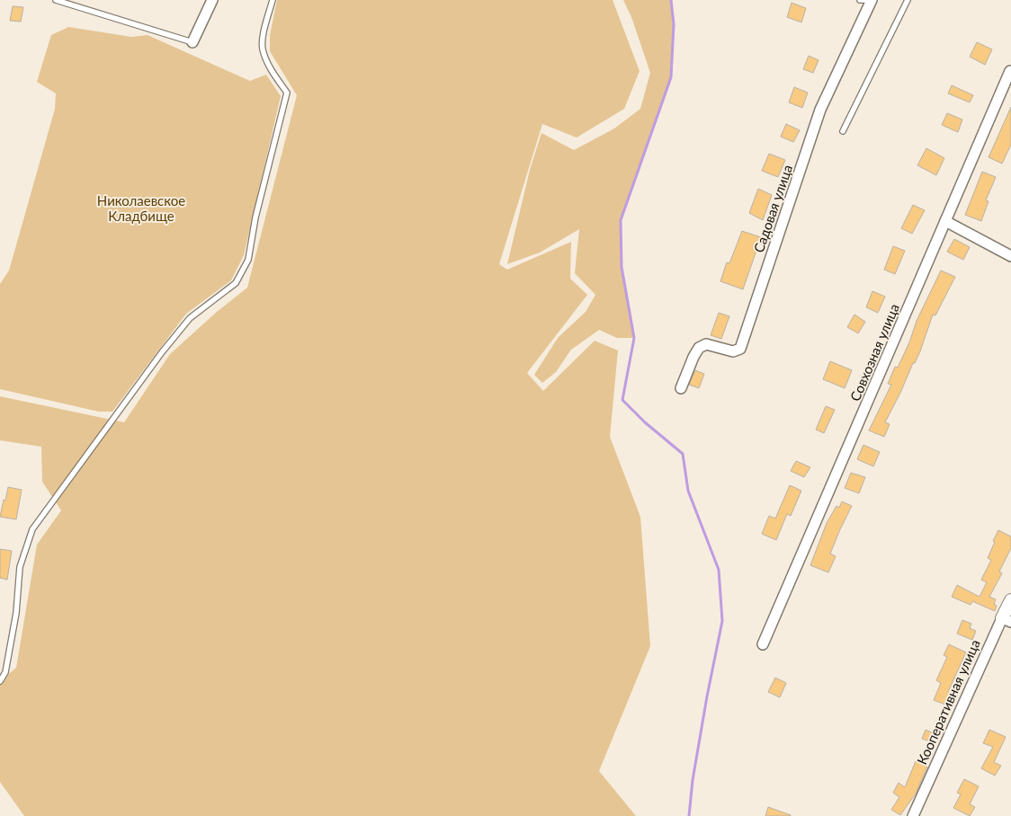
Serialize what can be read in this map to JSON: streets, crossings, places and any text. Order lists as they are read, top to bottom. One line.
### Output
{"streets":{"street":["Садовая улица","Совхозная улица","Кооперативная улица"]},"parks":["Николаевское Кладбище"]}
